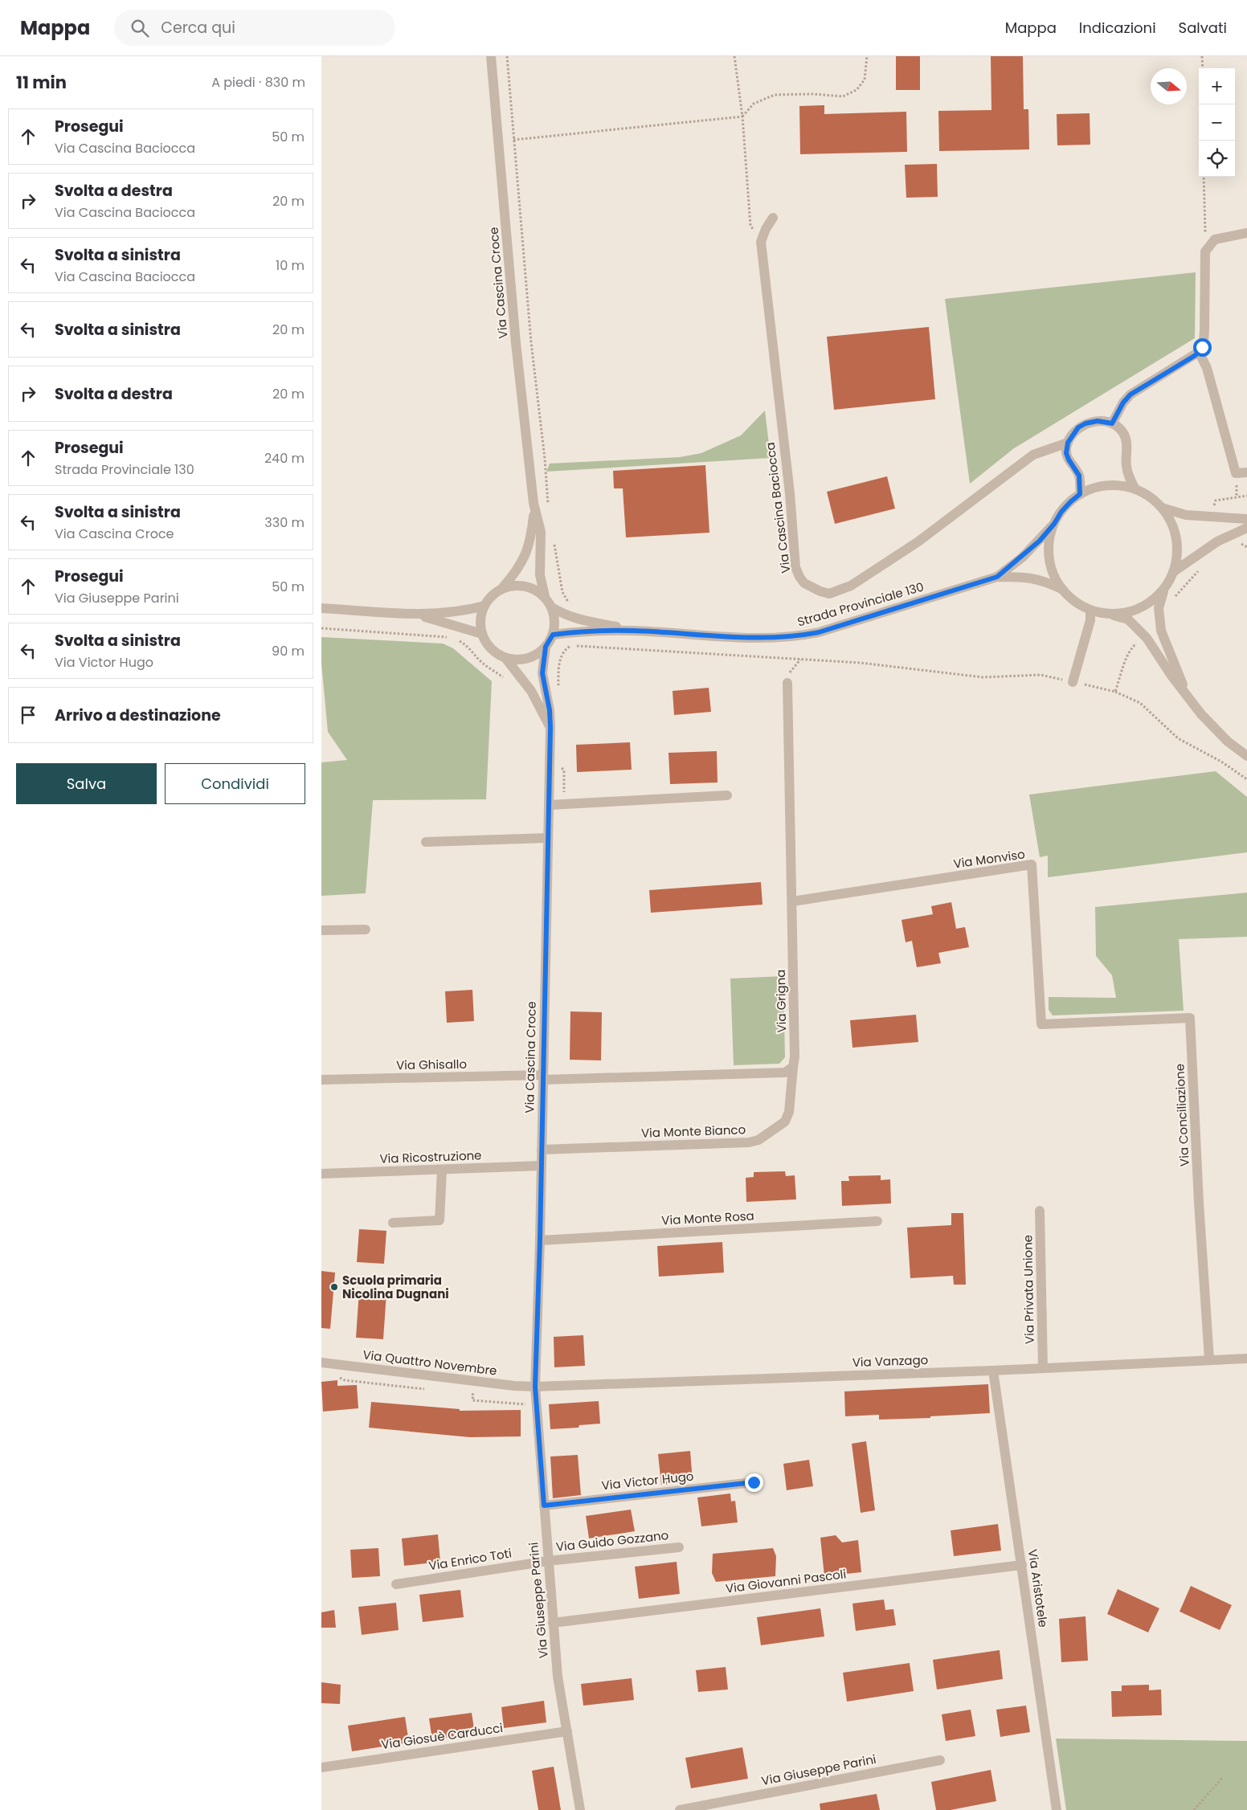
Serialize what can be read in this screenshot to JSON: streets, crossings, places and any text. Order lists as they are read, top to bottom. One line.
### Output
{"streets":{"street":["Via Cascina Croce","Via Cascina Baciocca","Strada Provinciale 130","Via Monviso","Via Grigna","Via Ghisallo","Via Conciliazione","Via Monte Bianco","Via Ricostruzione","Via Monte Rosa","Via Privata Unione","Via Vanzago","Via Quattro Novembre","Via Victor Hugo","Via Guido Gozzano","Via Enrico Toti","Via Giovanni Pascoli","Via Aristotele","Via Giuseppe Parini","Via Giosuè Carducci"]},"crossings":[["Via Cascina Croce","Strada Provinciale 130"],["Via Cascina Croce","Via Ghisallo"],["Via Cascina Croce","Via Monte Bianco"],["Via Cascina Croce","Via Ricostruzione"],["Via Cascina Croce","Via Monte Rosa"],["Via Cascina Croce","Via Vanzago"],["Via Cascina Croce","Via Quattro Novembre"],["Via Cascina Croce","Via Giuseppe Parini"],["Via Monviso","Via Grigna"],["Via Monviso","Via Conciliazione"],["Via Grigna","Via Monte Bianco"],["Via Conciliazione","Via Vanzago"],["Via Privata Unione","Via Vanzago"],["Via Vanzago","Via Quattro Novembre"],["Via Vanzago","Via Aristotele"],["Via Vanzago","Via Giuseppe Parini"],["Via Quattro Novembre","Via Giuseppe Parini"],["Via Victor Hugo","Via Giuseppe Parini"],["Via Guido Gozzano","Via Enrico Toti"],["Via Guido Gozzano","Via Giuseppe Parini"],["Via Enrico Toti","Via Giuseppe Parini"],["Via Giovanni Pascoli","Via Aristotele"],["Via Giovanni Pascoli","Via Giuseppe Parini"],["Via Giuseppe Parini","Via Giosuè Carducci"]],"places":["Scuola primaria Nicolina Dugnani"],"north":"right","page":{"header":"Mappa","search":"Cerca qui","nav":["Mappa","Indicazioni","Salvati"],"heading":["11 min","A piedi · 830 m"],"map_buttons":["+","−"],"list":[["Prosegui","Via Cascina Baciocca","50 m"],["Svolta a destra","Via Cascina Baciocca","20 m"],["Svolta a sinistra","Via Cascina Baciocca","10 m"],["Svolta a sinistra","20 m"],["Svolta a destra","20 m"],["Prosegui","Strada Provinciale 130","240 m"],["Svolta a sinistra","Via Cascina Croce","330 m"],["Prosegui","Via Giuseppe Parini","50 m"],["Svolta a sinistra","Via Victor Hugo","90 m"],"Arrivo a destinazione"],"buttons":["Salva","Condividi"]}}
